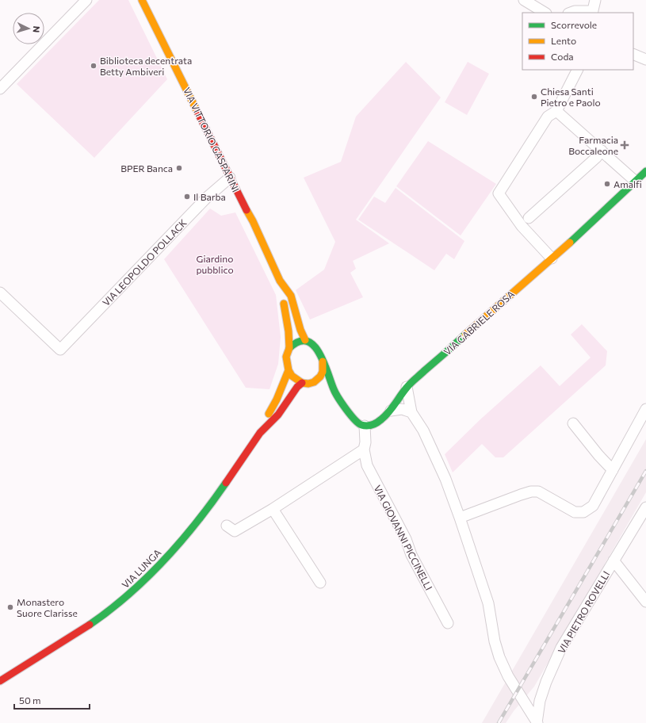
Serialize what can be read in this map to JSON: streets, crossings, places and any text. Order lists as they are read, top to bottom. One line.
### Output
{"streets":{"street":["VIA VITTORIO GASPARINI","VIA LEOPOLDO POLLACK","VIA GABRIELE ROSA","VIA GIOVANNI PICCINELLI","VIA LUNGA","VIA PIETRO ROVELLI"]},"crossings":[["VIA VITTORIO GASPARINI","VIA LEOPOLDO POLLACK"],["VIA VITTORIO GASPARINI","VIA LUNGA"]],"parks":["Giardino pubblico"],"places":{"other":["Biblioteca decentrata Betty Ambiveri","Chiesa Santi Pietro e Paolo","BPER Banca","Amalfi","Il Barba","Monastero Suore Clarisse"],"health":["Farmacia Boccaleone"]},"legend":["Scorrevole","Lento","Coda"],"scale_bar":"50 m","north":"right"}
